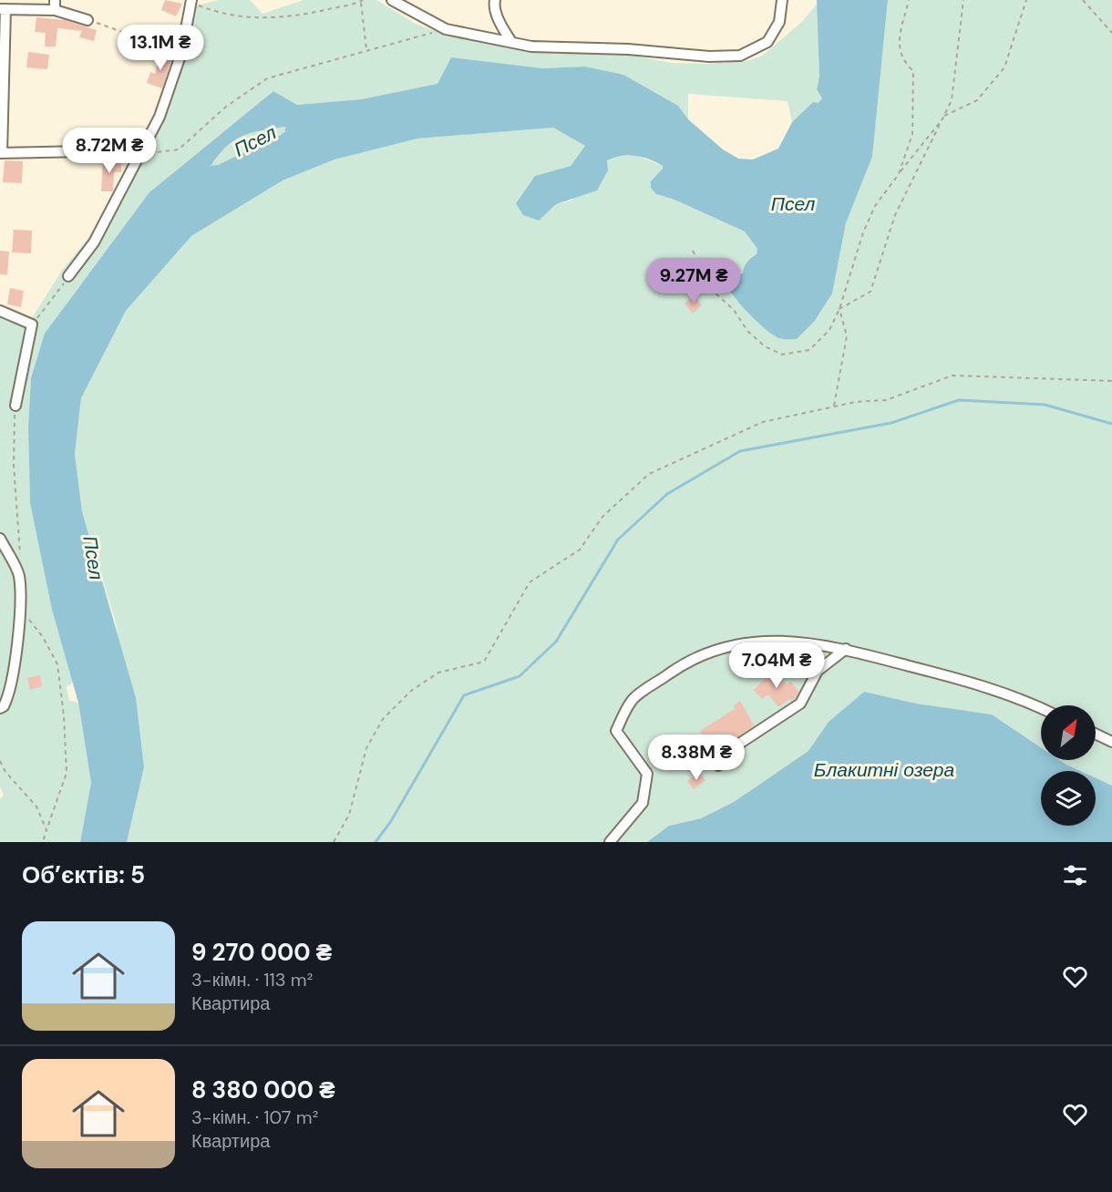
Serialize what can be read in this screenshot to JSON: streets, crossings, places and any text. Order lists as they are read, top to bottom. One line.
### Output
{"water":["Псел","Блакитні озера"],"north":"top right","page":{"price":["13.1M ₴","8.72M ₴","9.27M ₴","7.04M ₴","8.38M ₴"],"heading":"Об’єктів: 5","list":[{"name":"9 270 000 ₴","note":"3-кімн. · 113 m² · Квартира"},{"name":"8 380 000 ₴","note":"3-кімн. · 107 m² · Квартира"}]}}
